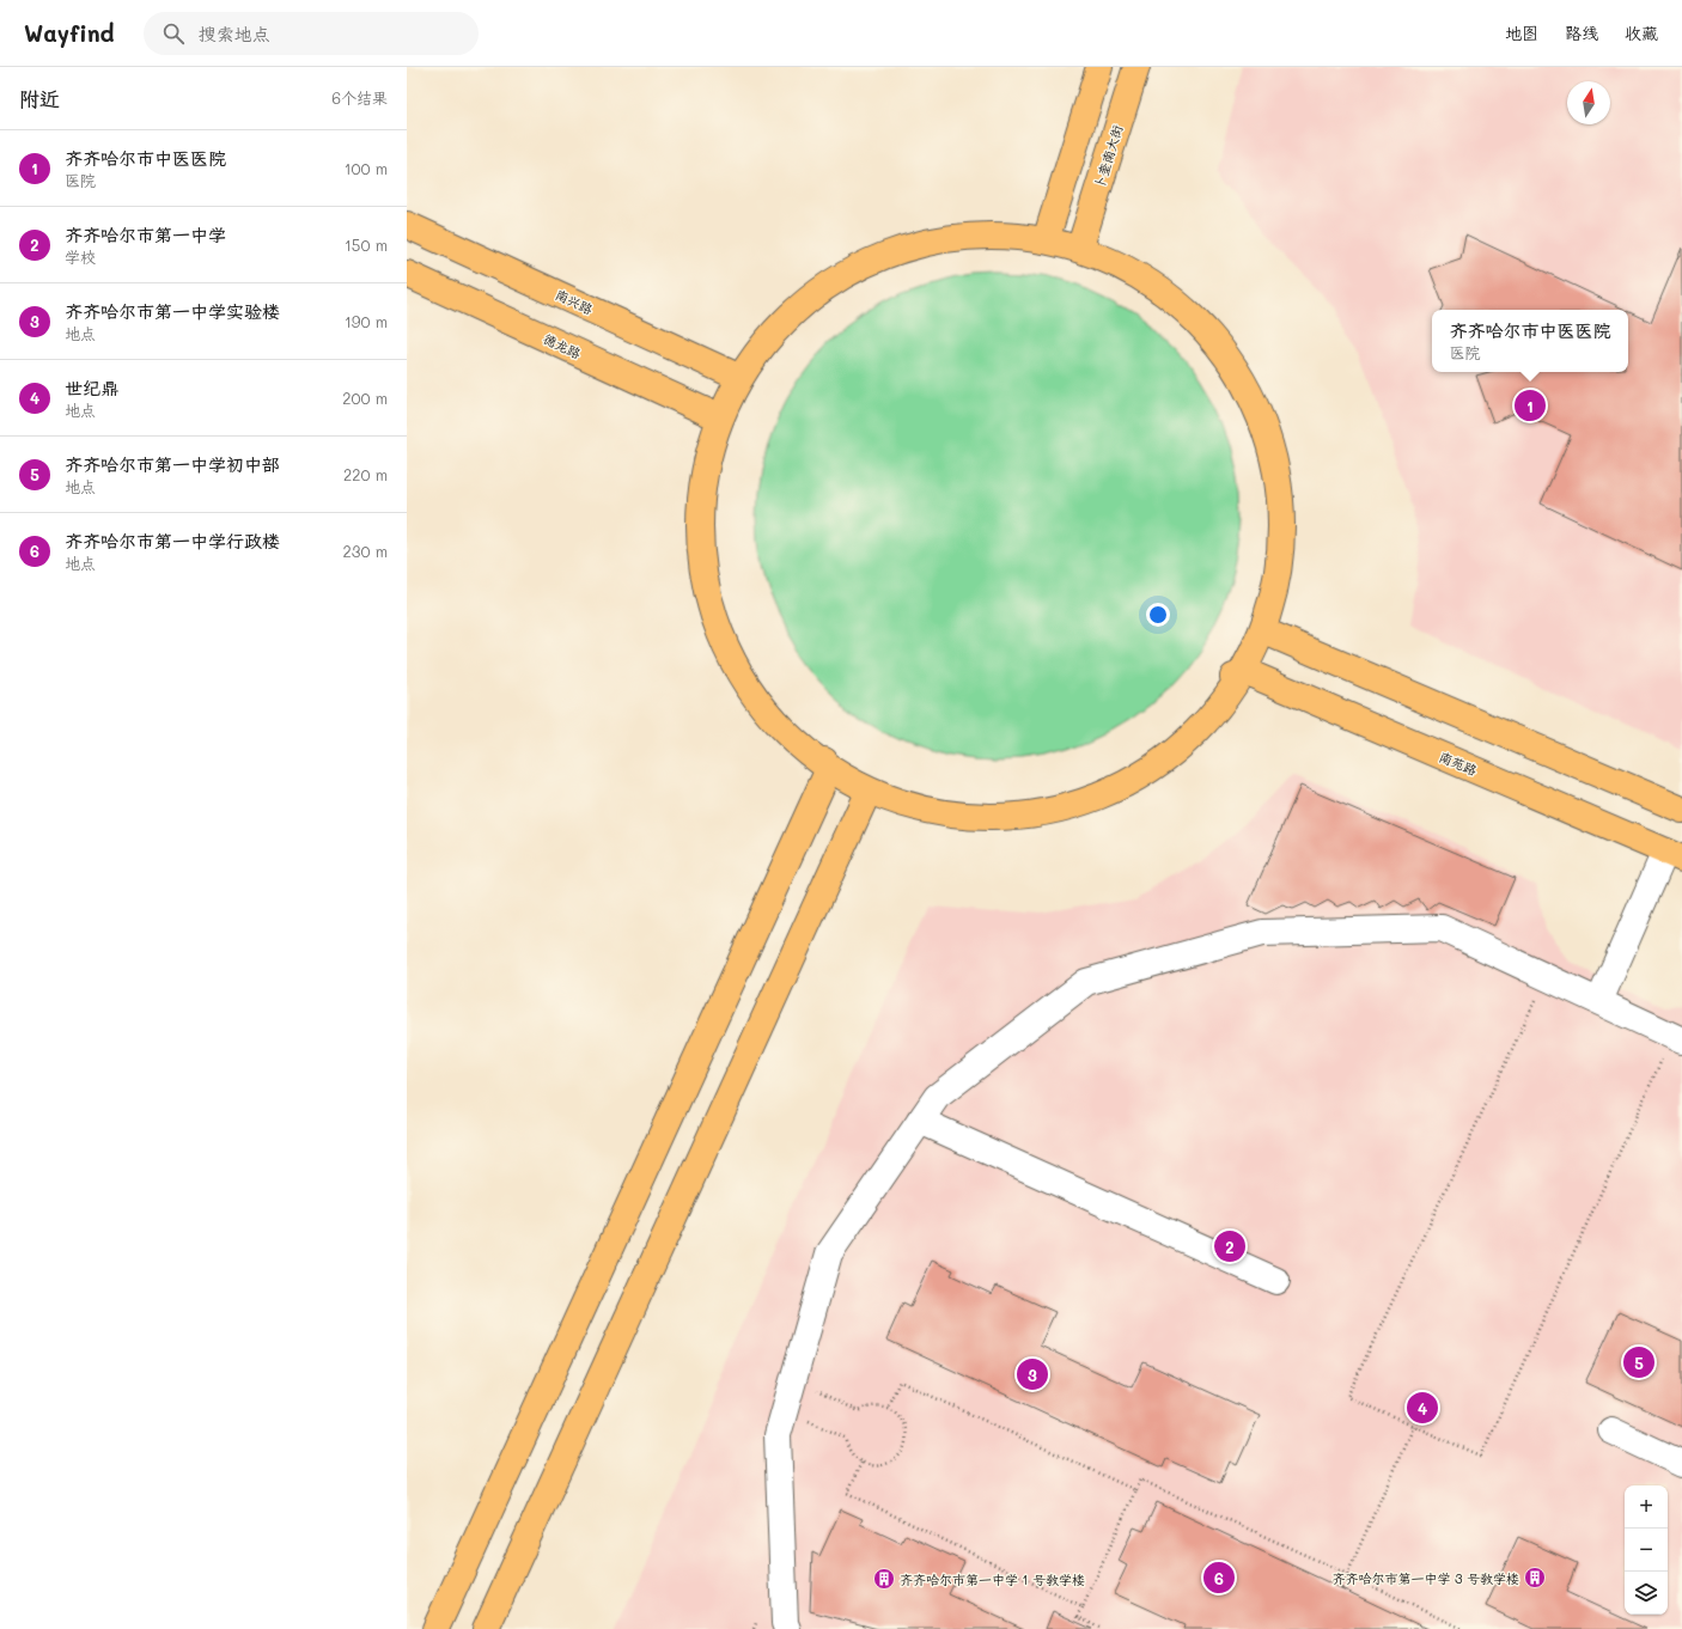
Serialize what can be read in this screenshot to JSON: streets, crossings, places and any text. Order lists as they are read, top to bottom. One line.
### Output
{"streets":{"main road":["卜奎南大街","南兴路","德龙路","南苑路"]},"places":{"building":["齐齐哈尔市第一中学 3 号教学楼","齐齐哈尔市第一中学 1 号教学楼"]},"north":"top","page":{"header":"Wayfind","search":"搜索地点","nav":["地图","路线","收藏"],"heading":["附近","6个结果"],"list":[{"mark":"1","name":"齐齐哈尔市中医医院","note":"医院","value":"100 m"},{"mark":"2","name":"齐齐哈尔市第一中学","note":"学校","value":"150 m"},{"mark":"3","name":"齐齐哈尔市第一中学实验楼","note":"地点","value":"190 m"},{"mark":"4","name":"世纪鼎","note":"地点","value":"200 m"},{"mark":"5","name":"齐齐哈尔市第一中学初中部","note":"地点","value":"220 m"},{"mark":"6","name":"齐齐哈尔市第一中学行政楼","note":"地点","value":"230 m"}],"popup":["齐齐哈尔市中医医院","医院"],"pins":["1","2","5","3","4","6"],"map_buttons":["+","−"]}}
